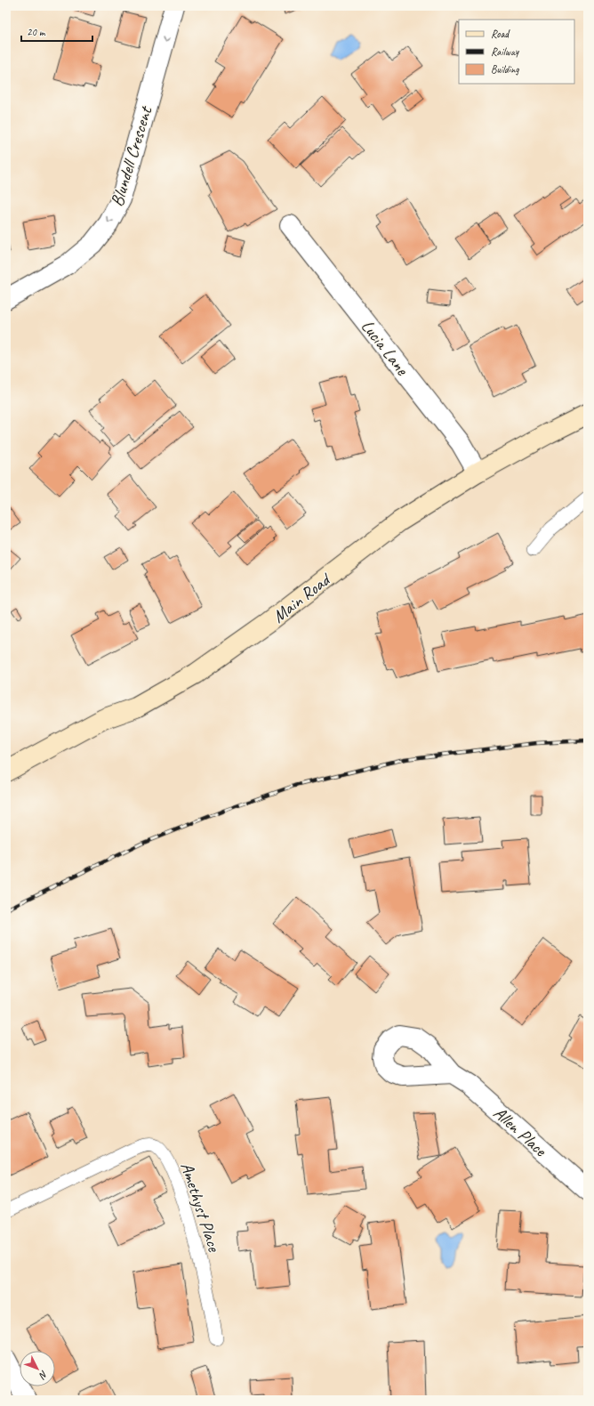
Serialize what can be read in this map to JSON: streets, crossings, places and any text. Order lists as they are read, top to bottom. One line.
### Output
{"streets":{"main road":["Main Road"],"street":["Blundell Crescent","Lucia Lane","Allen Place"],"lane":["Amethyst Place"]},"crossings":[["Lucia Lane","Main Road"]],"one_way":["Blundell Crescent"],"legend":["Road","Railway","Building"],"scale_bar":"20 m","north":"bottom right"}
